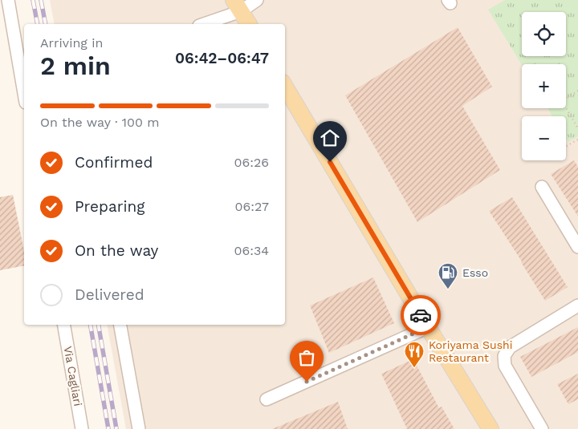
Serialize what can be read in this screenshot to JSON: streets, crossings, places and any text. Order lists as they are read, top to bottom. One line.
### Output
{"streets":{"street":["Via Cagliari"]},"places":{"fuel station":["Esso"],"restaurant":["Koriyama Sushi Restaurant"]},"page":{"map_buttons":["+","−"],"heading":["2 min","Arriving in","06:42–06:47"],"bar":"On the way · 100 m","list":[["Confirmed","06:26"],["Preparing","06:27"],["On the way","06:34"],"Delivered"]}}
